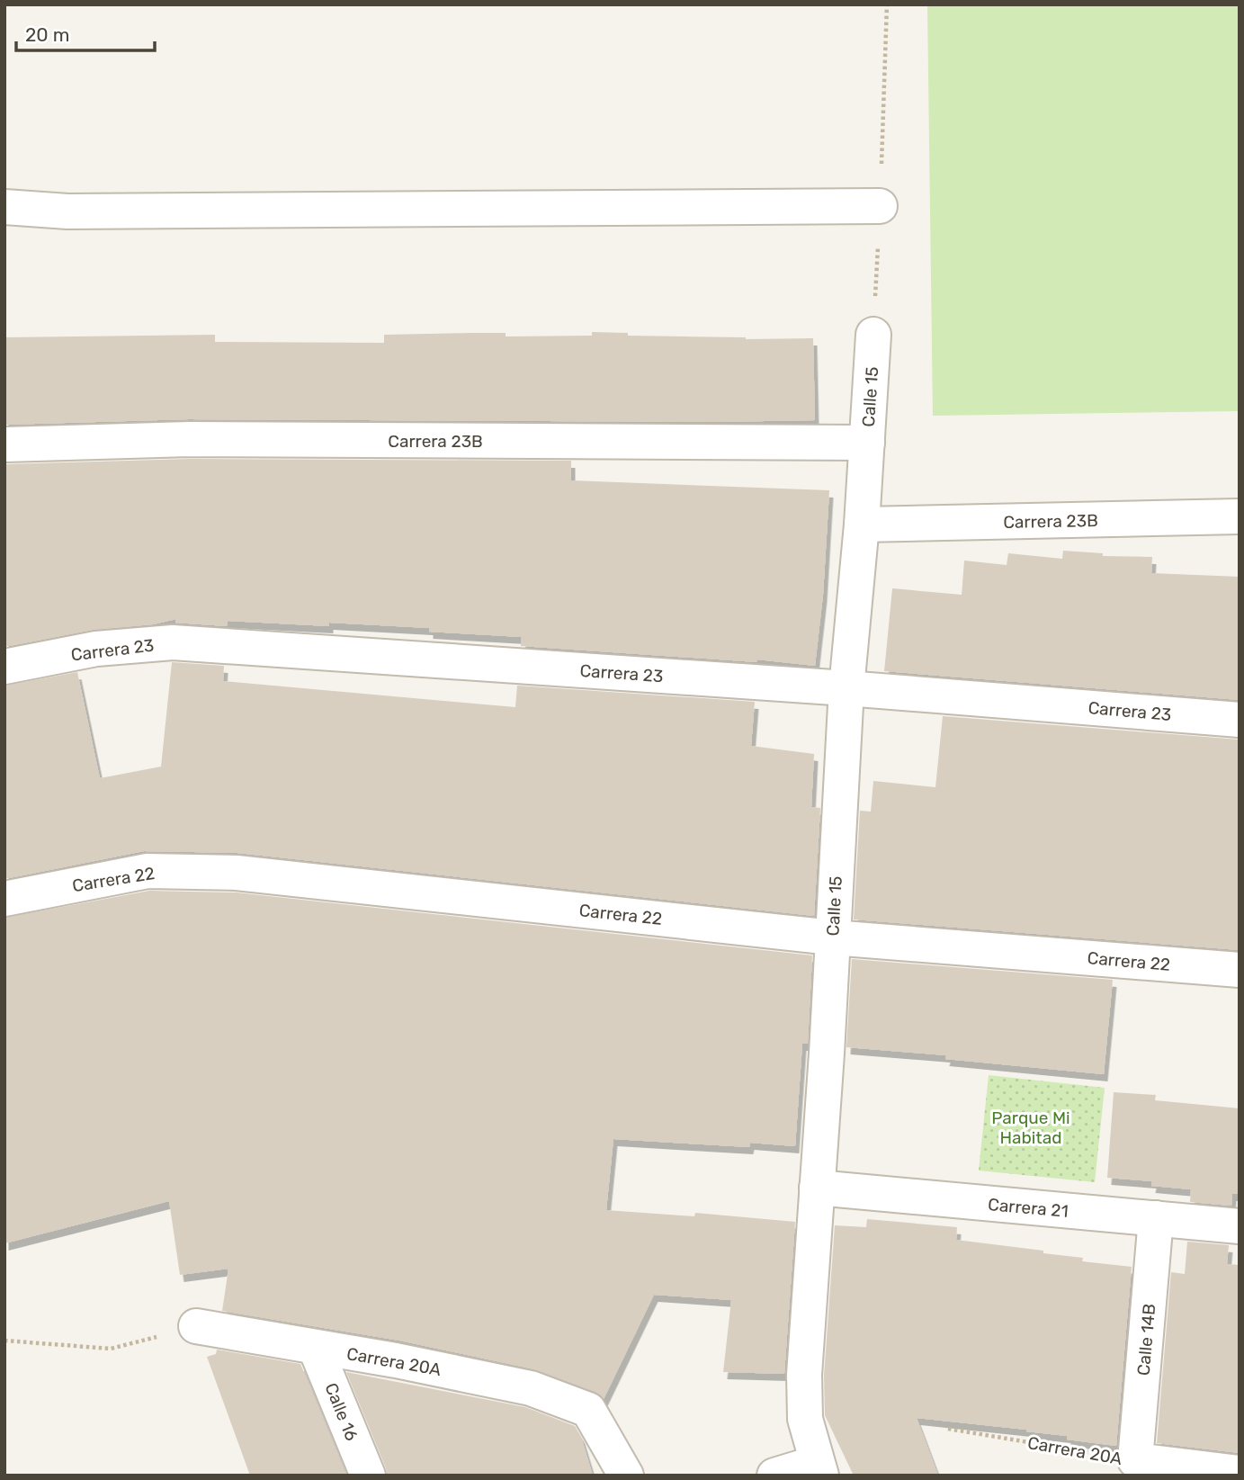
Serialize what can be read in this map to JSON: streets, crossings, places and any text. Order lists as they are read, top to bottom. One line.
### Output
{"streets":{"street":["Calle 15","Carrera 23B","Carrera 23","Carrera 22","Carrera 21","Calle 14B","Carrera 20A","Calle 16"]},"crossings":[["Calle 15","Carrera 23B"],["Calle 15","Carrera 23"],["Calle 15","Carrera 22"],["Calle 15","Carrera 21"],["Carrera 21","Calle 14B"],["Calle 14B","Carrera 20A"],["Carrera 20A","Calle 16"]],"parks":["Parque Mi Habitad"],"scale_bar":"20 m"}
